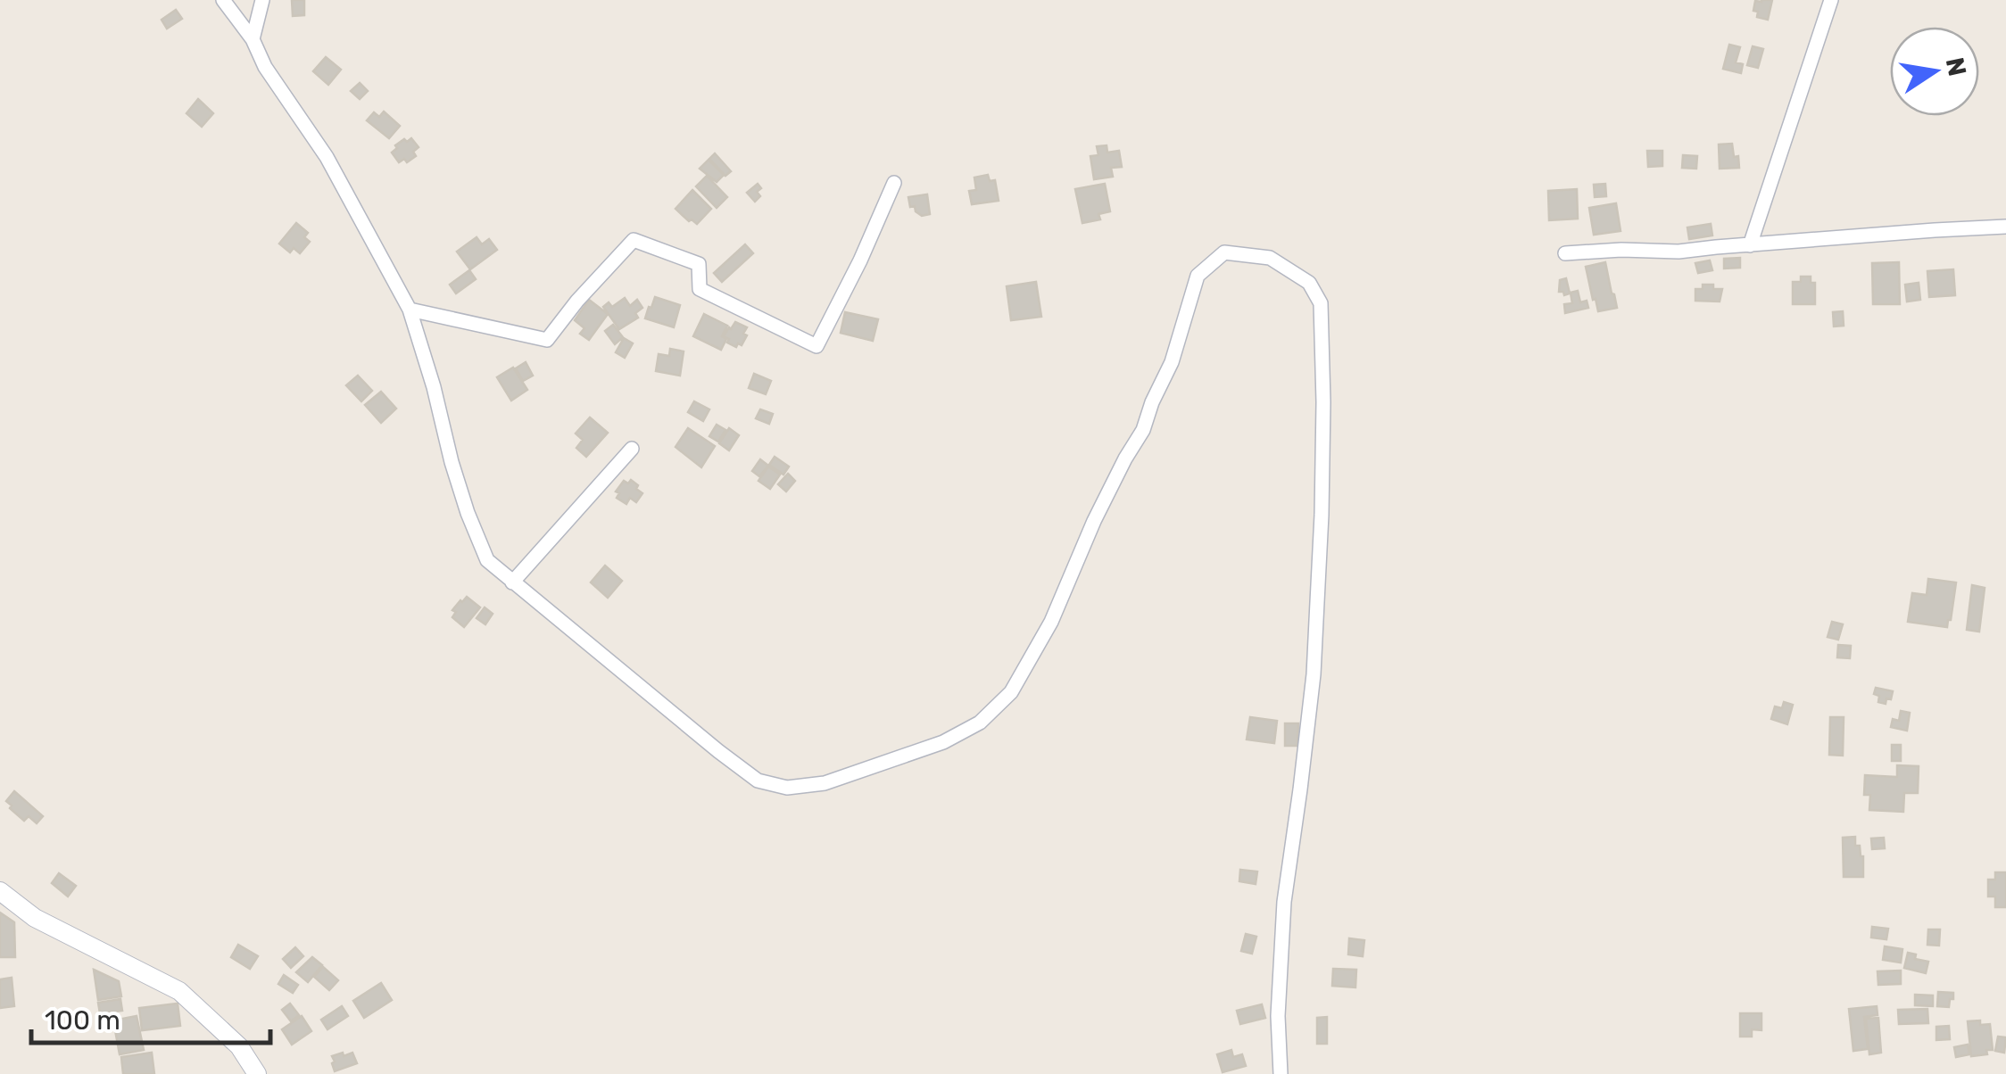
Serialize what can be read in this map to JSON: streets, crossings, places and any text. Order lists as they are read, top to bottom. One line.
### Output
{"scale_bar":"100 m","north":"right"}
